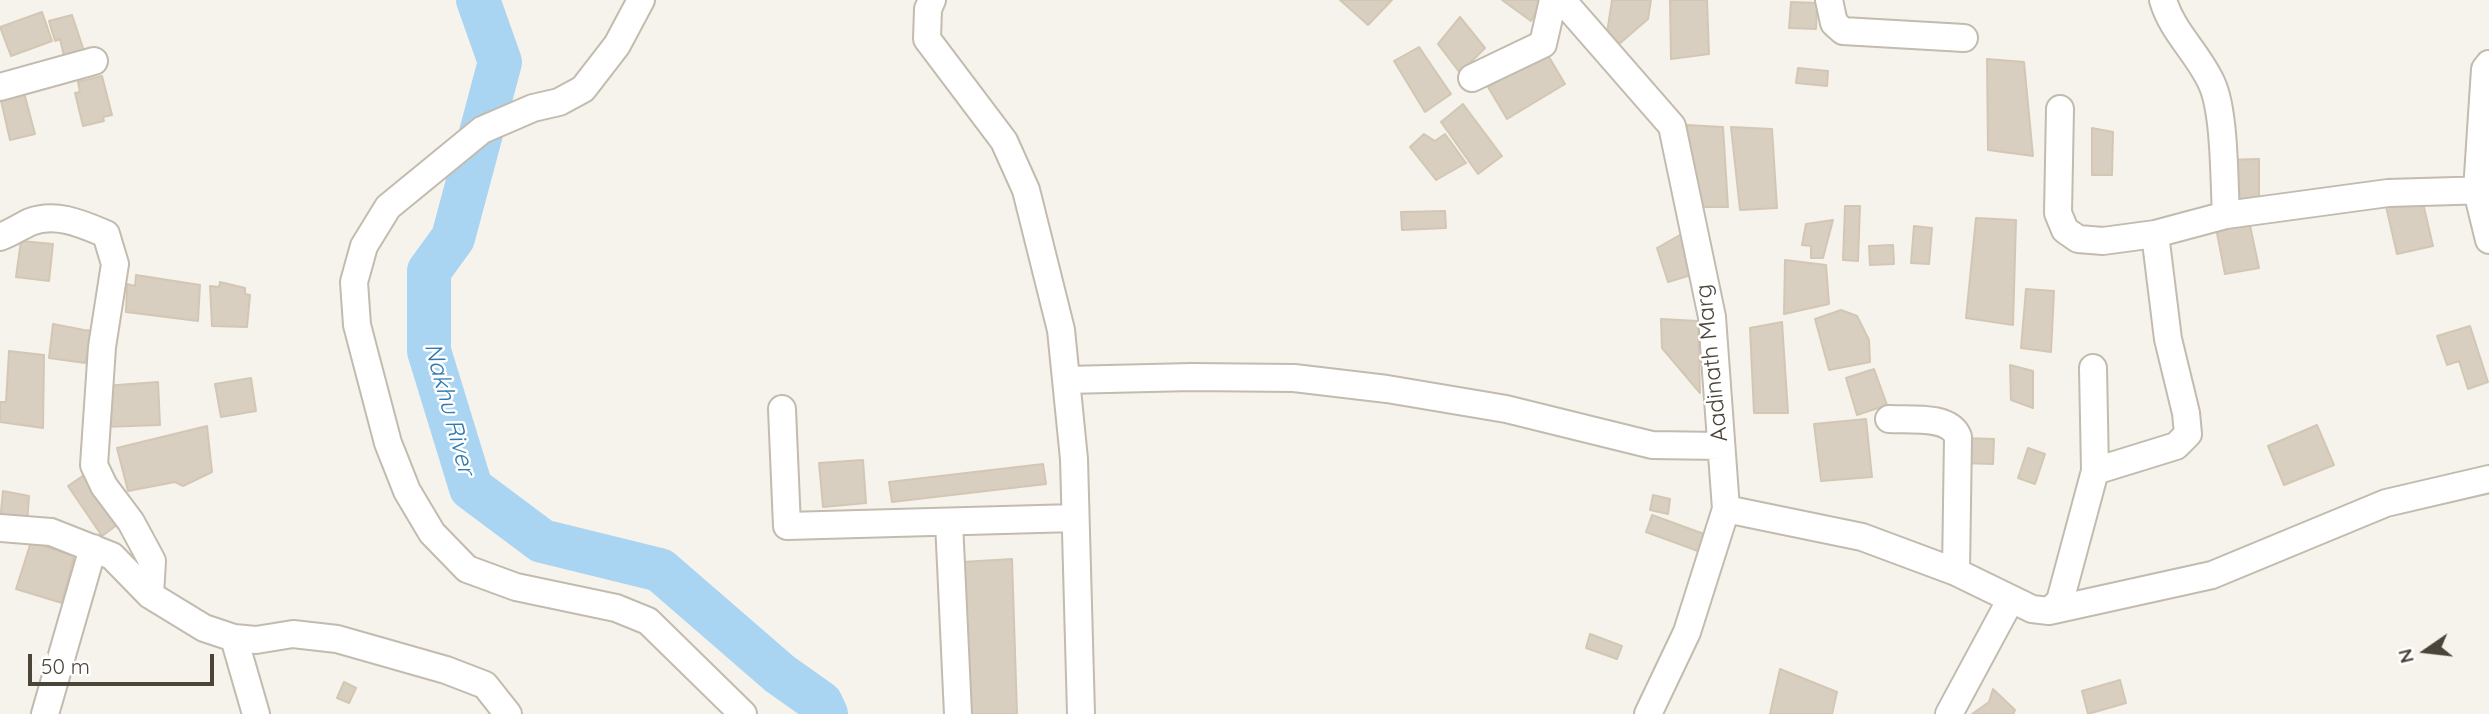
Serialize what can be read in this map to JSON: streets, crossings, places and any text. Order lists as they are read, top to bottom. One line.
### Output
{"streets":{"street":["Aadinath Marg"]},"water":["Nakhu River"],"scale_bar":"50 m","north":"left"}
